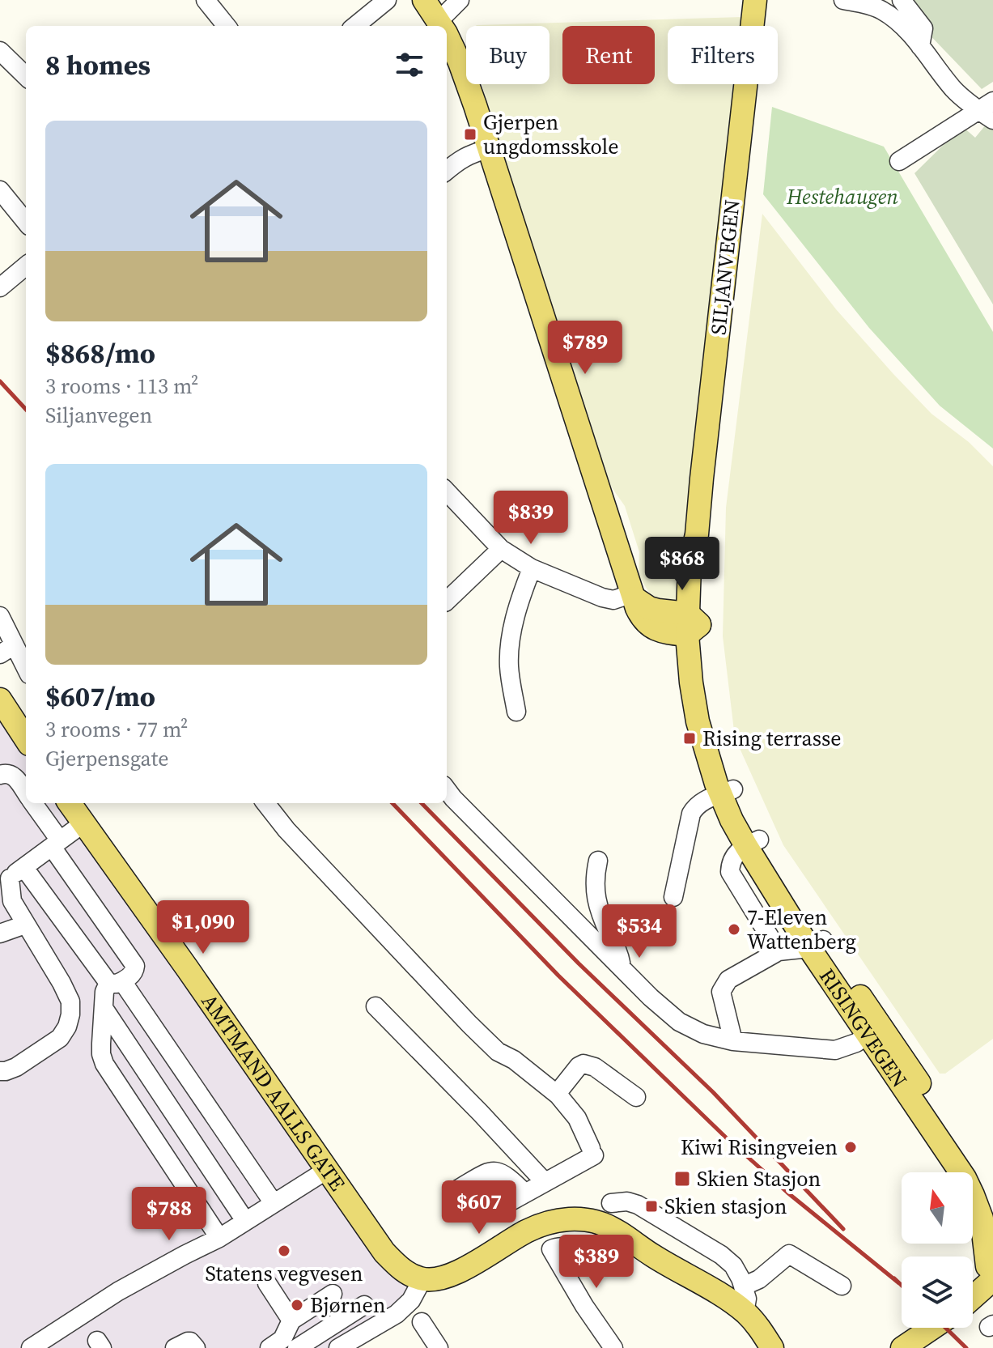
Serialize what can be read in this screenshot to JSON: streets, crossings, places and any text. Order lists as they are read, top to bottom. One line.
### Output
{"streets":{"main road":["SILJANVEGEN","RISINGVEGEN","AMTMAND AALLS GATE"]},"crossings":[["SILJANVEGEN","RISINGVEGEN"]],"parks":["Hestehaugen"],"places":{"transit":["Gjerpen ungdomsskole","Rising terrasse","Skien Stasjon","Skien stasjon"],"other":["7-Eleven Wattenberg","Kiwi Risingveien","Statens vegvesen","Bjørnen"]},"north":"top","page":{"chip":["Buy","Rent","Filters"],"heading":"8 homes","list":[{"name":"$868/mo","note":"3 rooms · 113 m² · Siljanvegen"},{"name":"$607/mo","note":"3 rooms · 77 m² · Gjerpensgate"}],"price":["$789","$839","$868","$1,090","$534","$607","$788","$389"]}}
